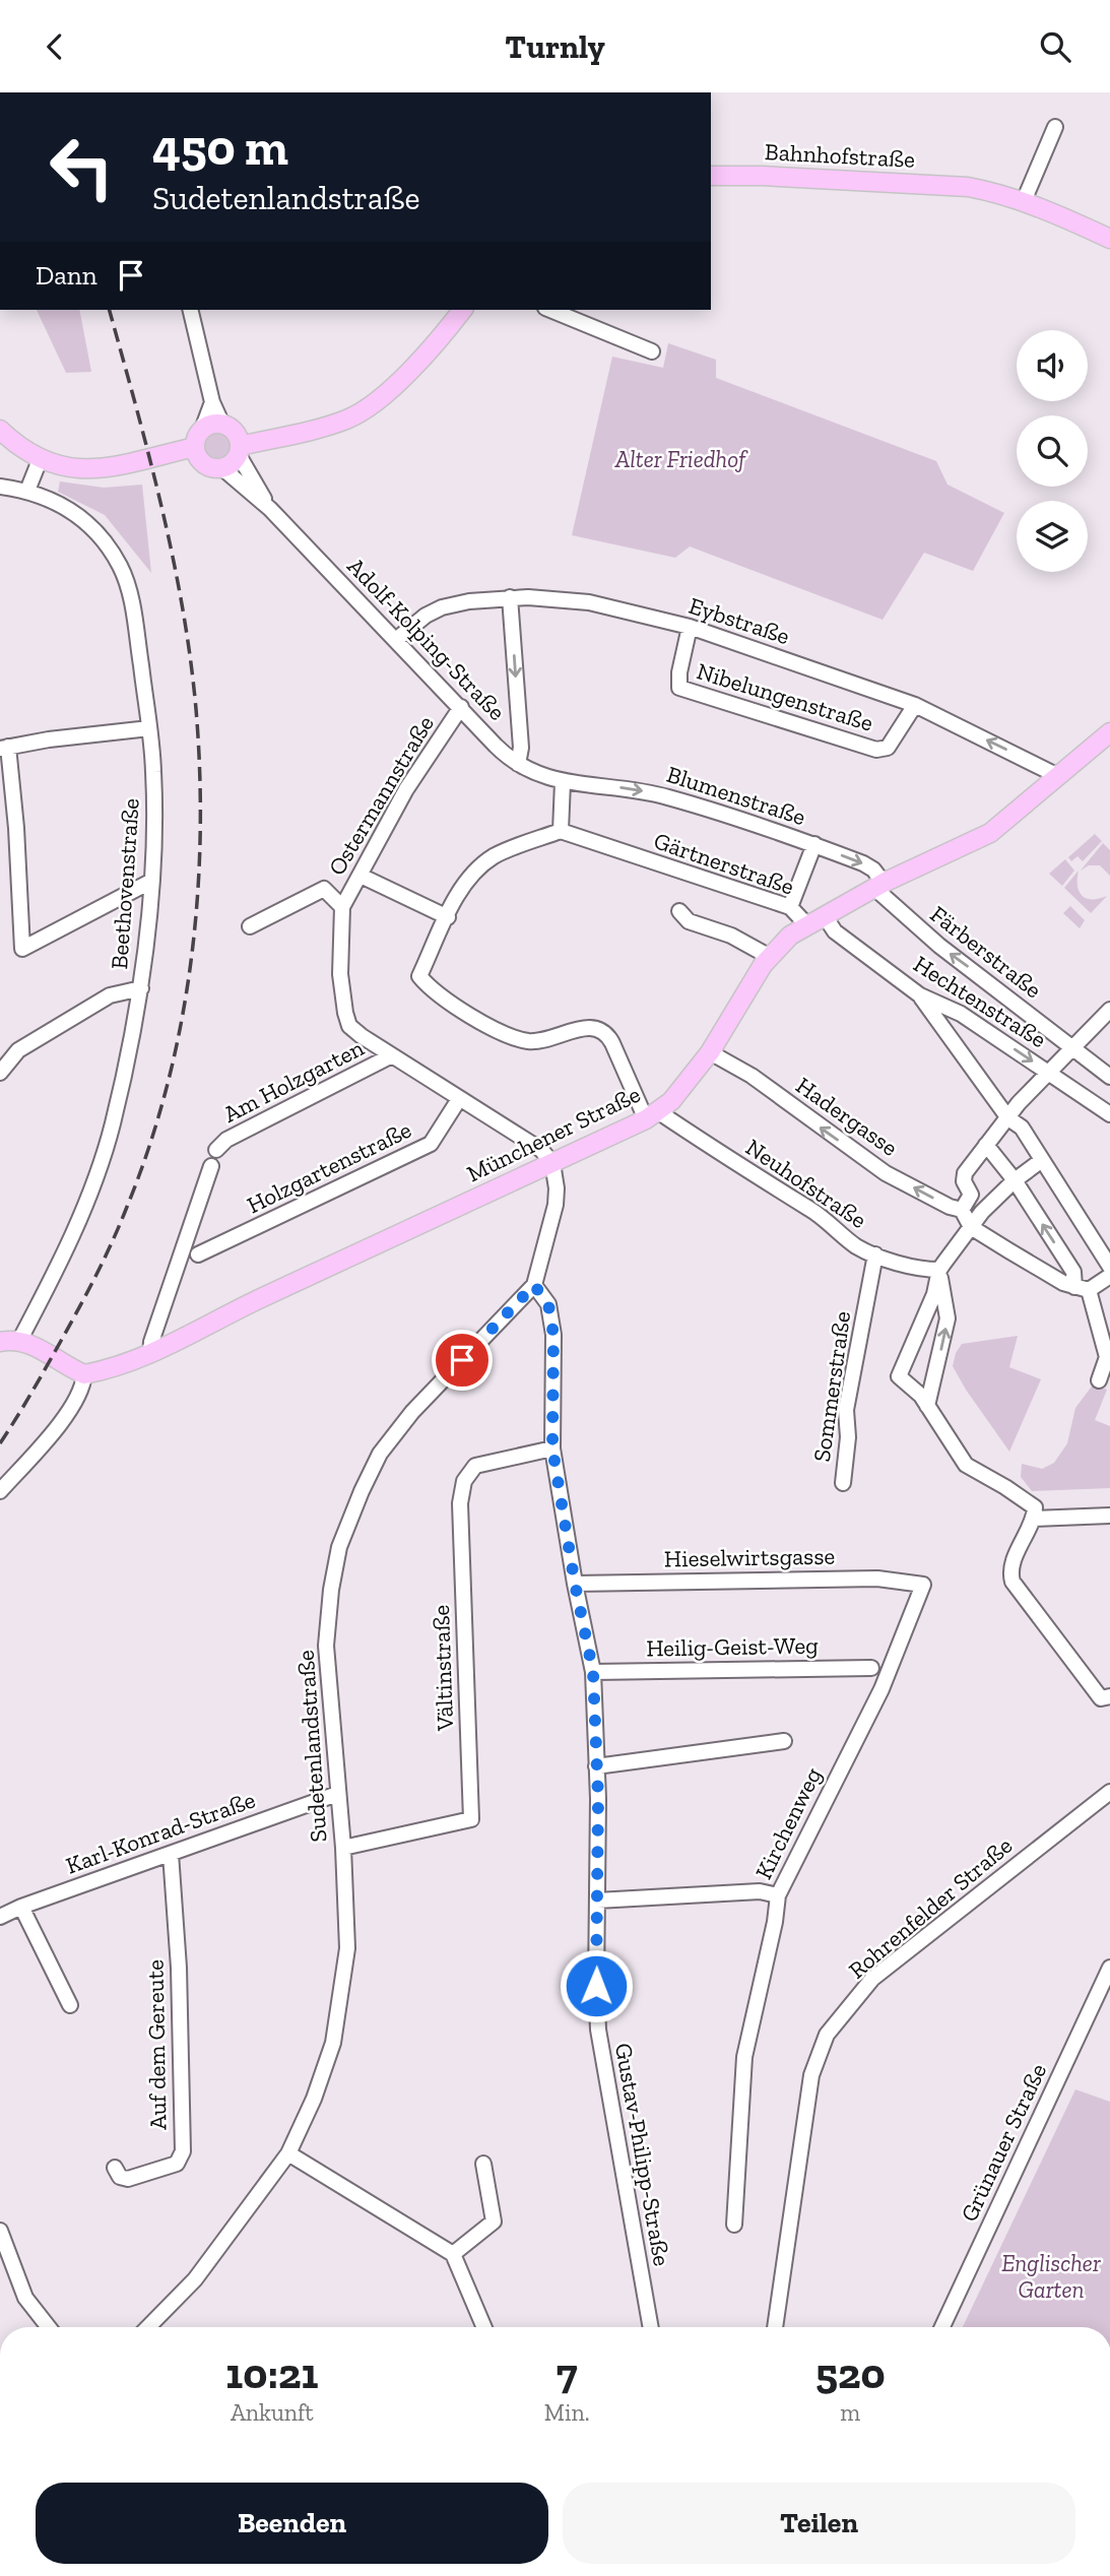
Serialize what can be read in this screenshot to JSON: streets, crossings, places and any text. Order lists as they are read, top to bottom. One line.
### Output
{"streets":{"main road":["Bahnhofstraße","Münchener Straße"],"street":["Eybstraße","Adolf-Kolping-Straße","Nibelungenstraße","Ostermannstraße","Blumenstraße","Gärtnerstraße","Beethovenstraße","Färberstraße","Hechtenstraße","Am Holzgarten","Hadergasse","Holzgartenstraße","Neuhofstraße","Sommerstraße","Hieselwirtsgasse","Heilig-Geist-Weg","Vältinstraße","Sudetenlandstraße","Kirchenweg","Karl-Konrad-Straße","Rohrenfelder Straße","Auf dem Gereute","Grünauer Straße","Gustav-Philipp-Straße"]},"crossings":[["Eybstraße","Adolf-Kolping-Straße"],["Eybstraße","Nibelungenstraße"],["Eybstraße","Münchener Straße"],["Adolf-Kolping-Straße","Ostermannstraße"],["Adolf-Kolping-Straße","Blumenstraße"],["Ostermannstraße","Am Holzgarten"],["Ostermannstraße","Münchener Straße"],["Ostermannstraße","Holzgartenstraße"],["Ostermannstraße","Sudetenlandstraße"],["Blumenstraße","Färberstraße"],["Blumenstraße","Münchener Straße"],["Gärtnerstraße","Münchener Straße"],["Färberstraße","Münchener Straße"],["Hechtenstraße","Münchener Straße"],["Hadergasse","Münchener Straße"],["Münchener Straße","Neuhofstraße"],["Münchener Straße","Sudetenlandstraße"],["Neuhofstraße","Sommerstraße"],["Hieselwirtsgasse","Kirchenweg"],["Hieselwirtsgasse","Gustav-Philipp-Straße"],["Heilig-Geist-Weg","Gustav-Philipp-Straße"],["Vältinstraße","Sudetenlandstraße"],["Vältinstraße","Gustav-Philipp-Straße"],["Sudetenlandstraße","Karl-Konrad-Straße"],["Sudetenlandstraße","Gustav-Philipp-Straße"],["Karl-Konrad-Straße","Auf dem Gereute"]],"one_way":["Hadergasse"],"parks":["Alter Friedhof","Englischer Garten"],"page":{"header":"Turnly","turn":["450 m","Sudetenlandstraße"],"then":"Dann","eta":["10:21","Ankunft","7","Min.","520","m"],"buttons":["Beenden","Teilen"]}}
